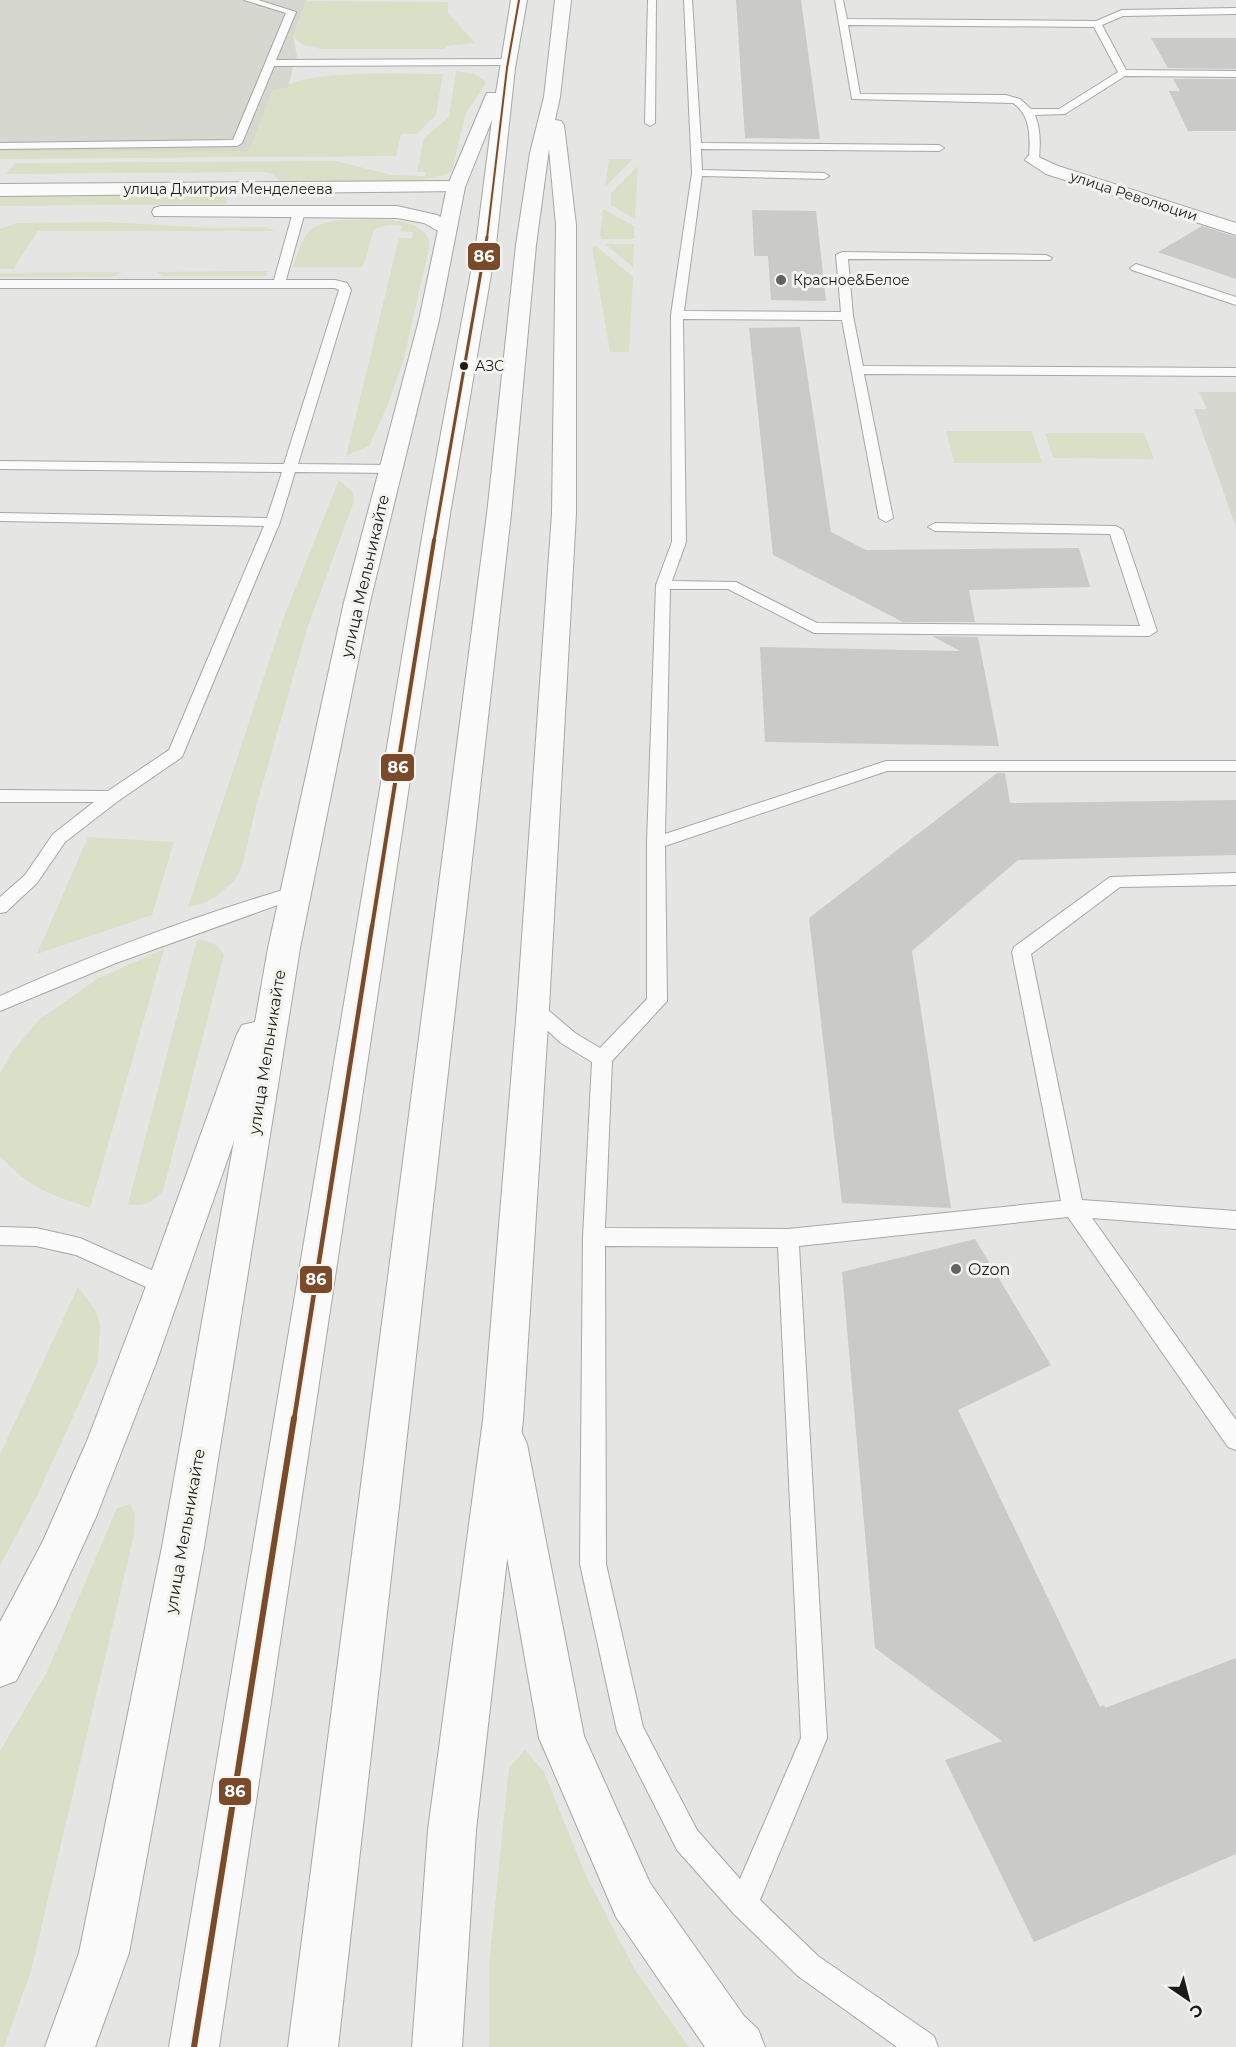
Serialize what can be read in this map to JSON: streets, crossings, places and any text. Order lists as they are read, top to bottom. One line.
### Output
{"streets":{"main road":["улица Дмитрия Менделеева","улица Революции","улица Мельникайте"]},"crossings":[["улица Дмитрия Менделеева","улица Мельникайте"]],"places":["Красное&Белое","АЗС","Ozon"],"lines":["transit line 86"],"north":"bottom right"}
